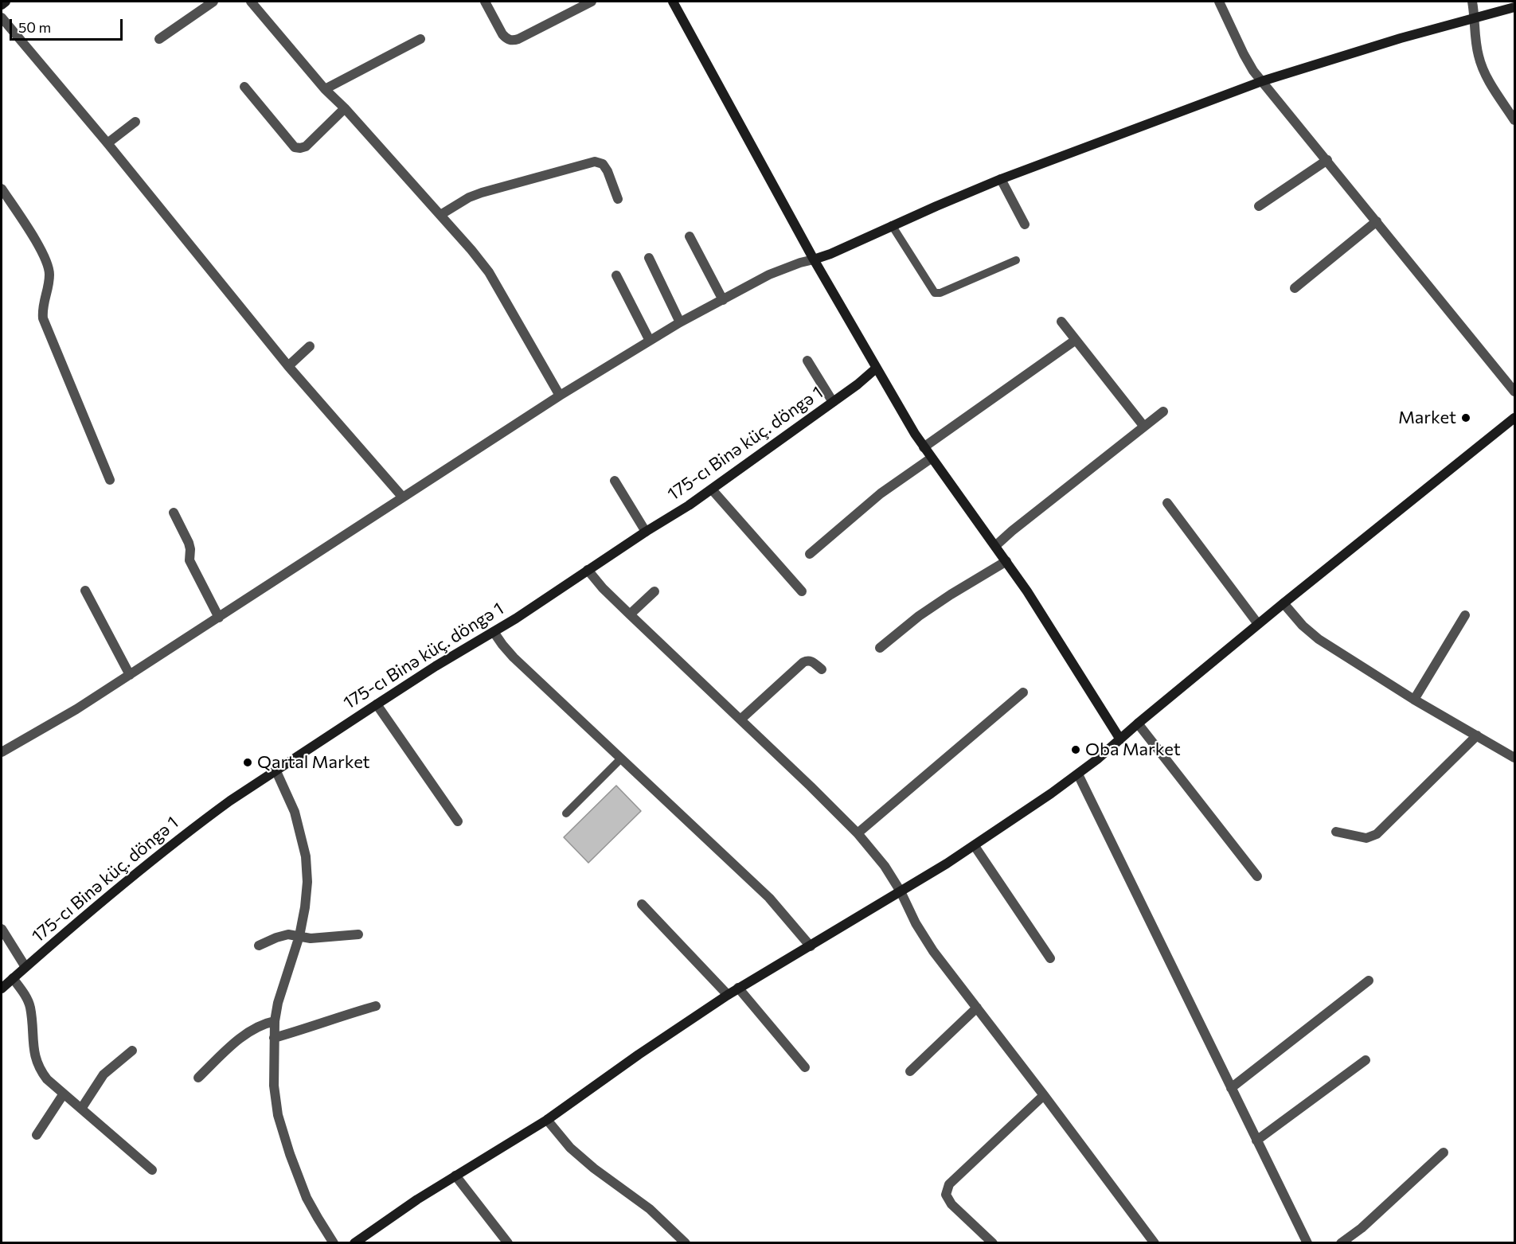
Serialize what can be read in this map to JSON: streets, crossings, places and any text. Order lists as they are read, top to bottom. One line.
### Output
{"streets":{"street":["175-cı Binə küç. döngə 1"]},"places":["Market","Oba Market","Qartal Market"],"scale_bar":"50 m"}
